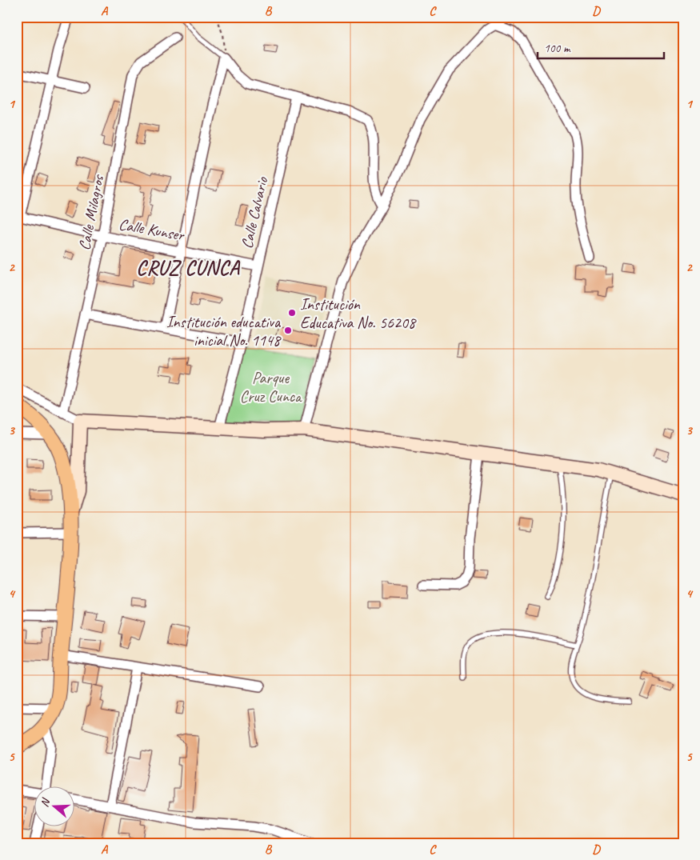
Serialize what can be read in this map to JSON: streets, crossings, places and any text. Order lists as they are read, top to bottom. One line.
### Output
{"streets":{"street":["Calle Milagros","Calle Calvario","Calle Kunser"]},"crossings":[["Calle Milagros","Calle Kunser"],["Calle Calvario","Calle Kunser"]],"districts":["CRUZ CUNCA"],"parks":["Parque Cruz Cunca"],"places":["Institución Educativa No. 56208","Institución educativa inicial No. 1148"],"scale_bar":"100 m","north":"left","grid":{"columns":["A","B","C","D"],"rows":["1","2","3","4","5"]}}
